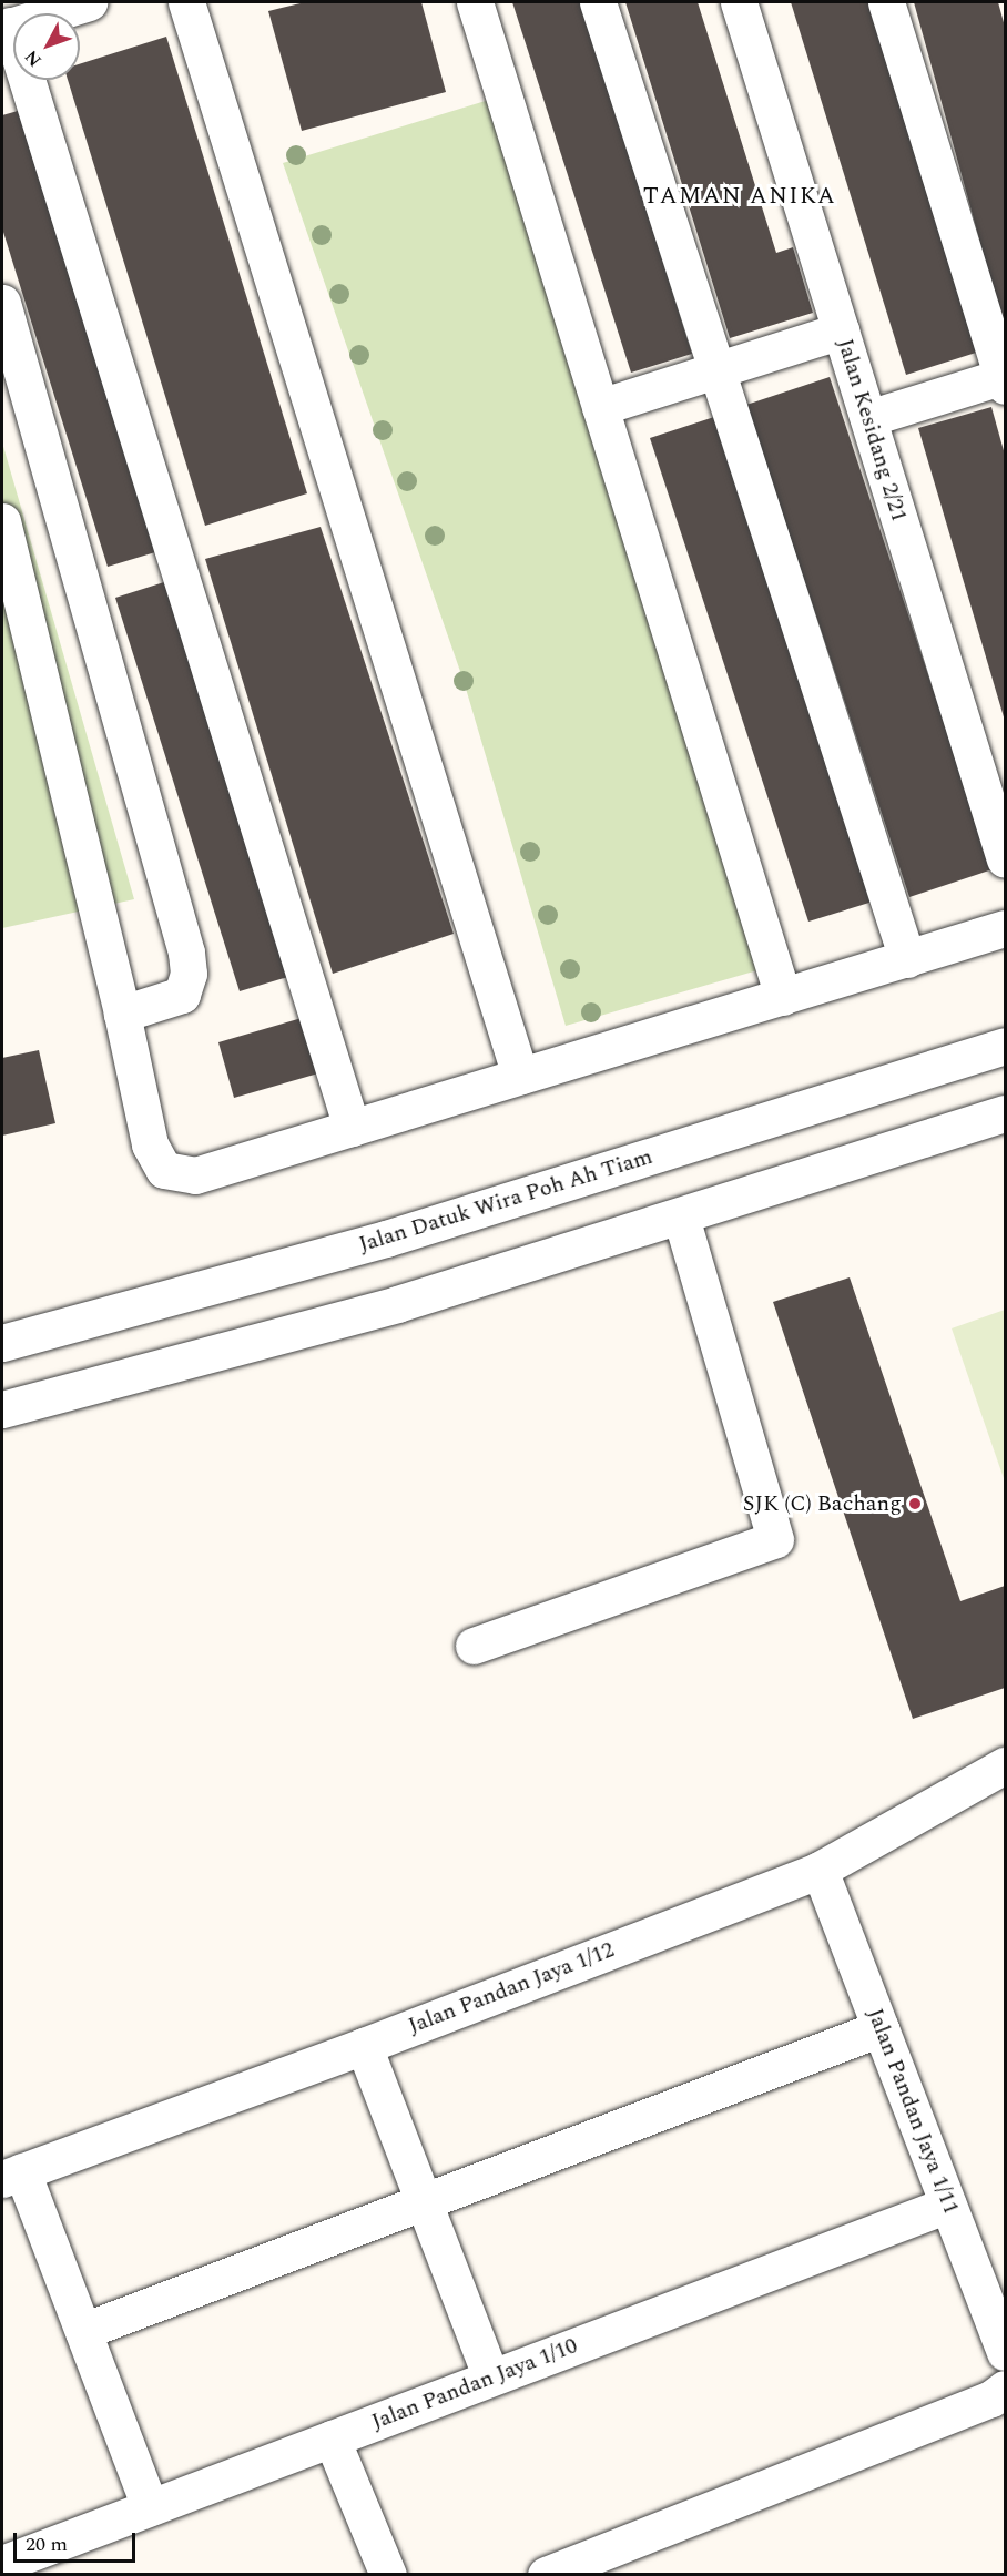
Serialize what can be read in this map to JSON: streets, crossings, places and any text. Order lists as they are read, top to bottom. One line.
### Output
{"streets":{"street":["Jalan Kesidang 2/21","Jalan Datuk Wira Poh Ah Tiam","Jalan Pandan Jaya 1/12","Jalan Pandan Jaya 1/11","Jalan Pandan Jaya 1/10"]},"crossings":[["Jalan Pandan Jaya 1/12","Jalan Pandan Jaya 1/11"],["Jalan Pandan Jaya 1/11","Jalan Pandan Jaya 1/10"]],"districts":["TAMAN ANIKA"],"places":["SJK (C) Bachang"],"scale_bar":"20 m","north":"bottom left"}
